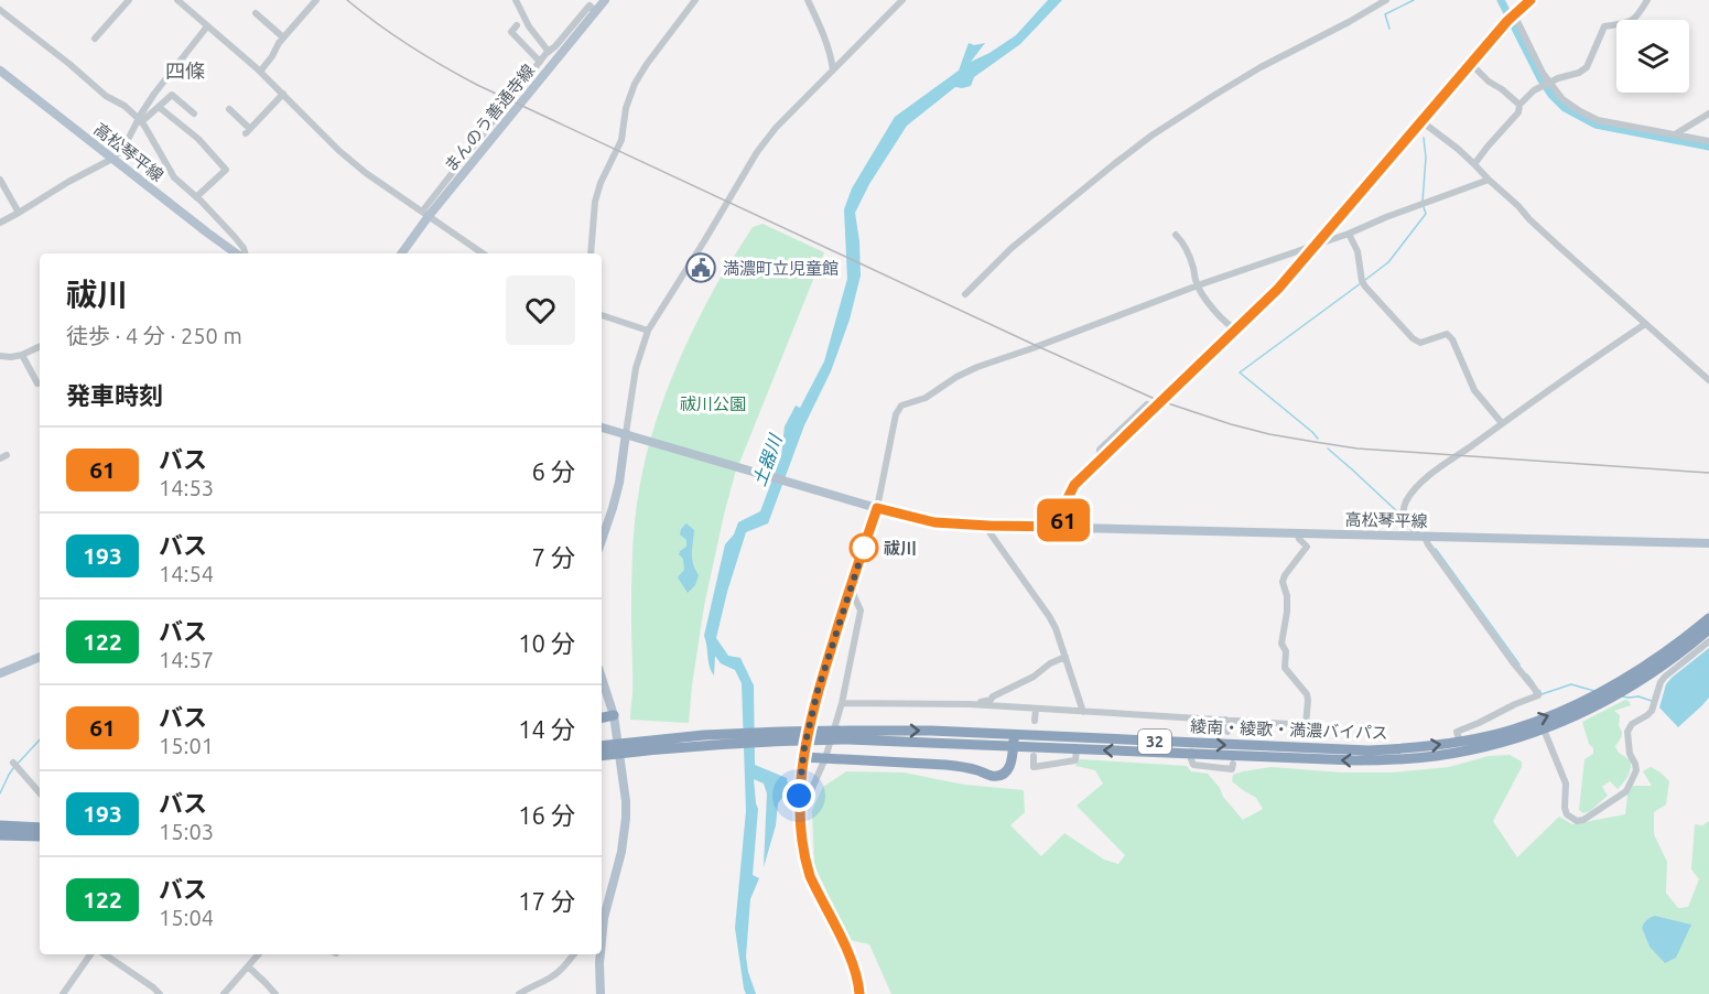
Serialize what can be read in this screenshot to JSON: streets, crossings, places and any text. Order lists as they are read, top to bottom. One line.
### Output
{"streets":{"highway":["綾南・綾歌・満濃バイパス","32"],"main road":["まんのう善通寺線","高松琴平線"]},"districts":["四條"],"water":["土器川"],"parks":["祓川公園"],"places":{"public building":["満濃町立児童館"],"other":["祓川"]},"lines":["bus line 61"],"page":{"on_map":"61","heading":[["祓川","徒歩 · 4 分 · 250 m"],"発車時刻"],"list":[{"mark":"61","name":"バス","note":"14:53","value":"6 分"},{"mark":"193","name":"バス","note":"14:54","value":"7 分"},{"mark":"122","name":"バス","note":"14:57","value":"10 分"},{"mark":"61","name":"バス","note":"15:01","value":"14 分"},{"mark":"193","name":"バス","note":"15:03","value":"16 分"},{"mark":"122","name":"バス","note":"15:04","value":"17 分"}]}}
